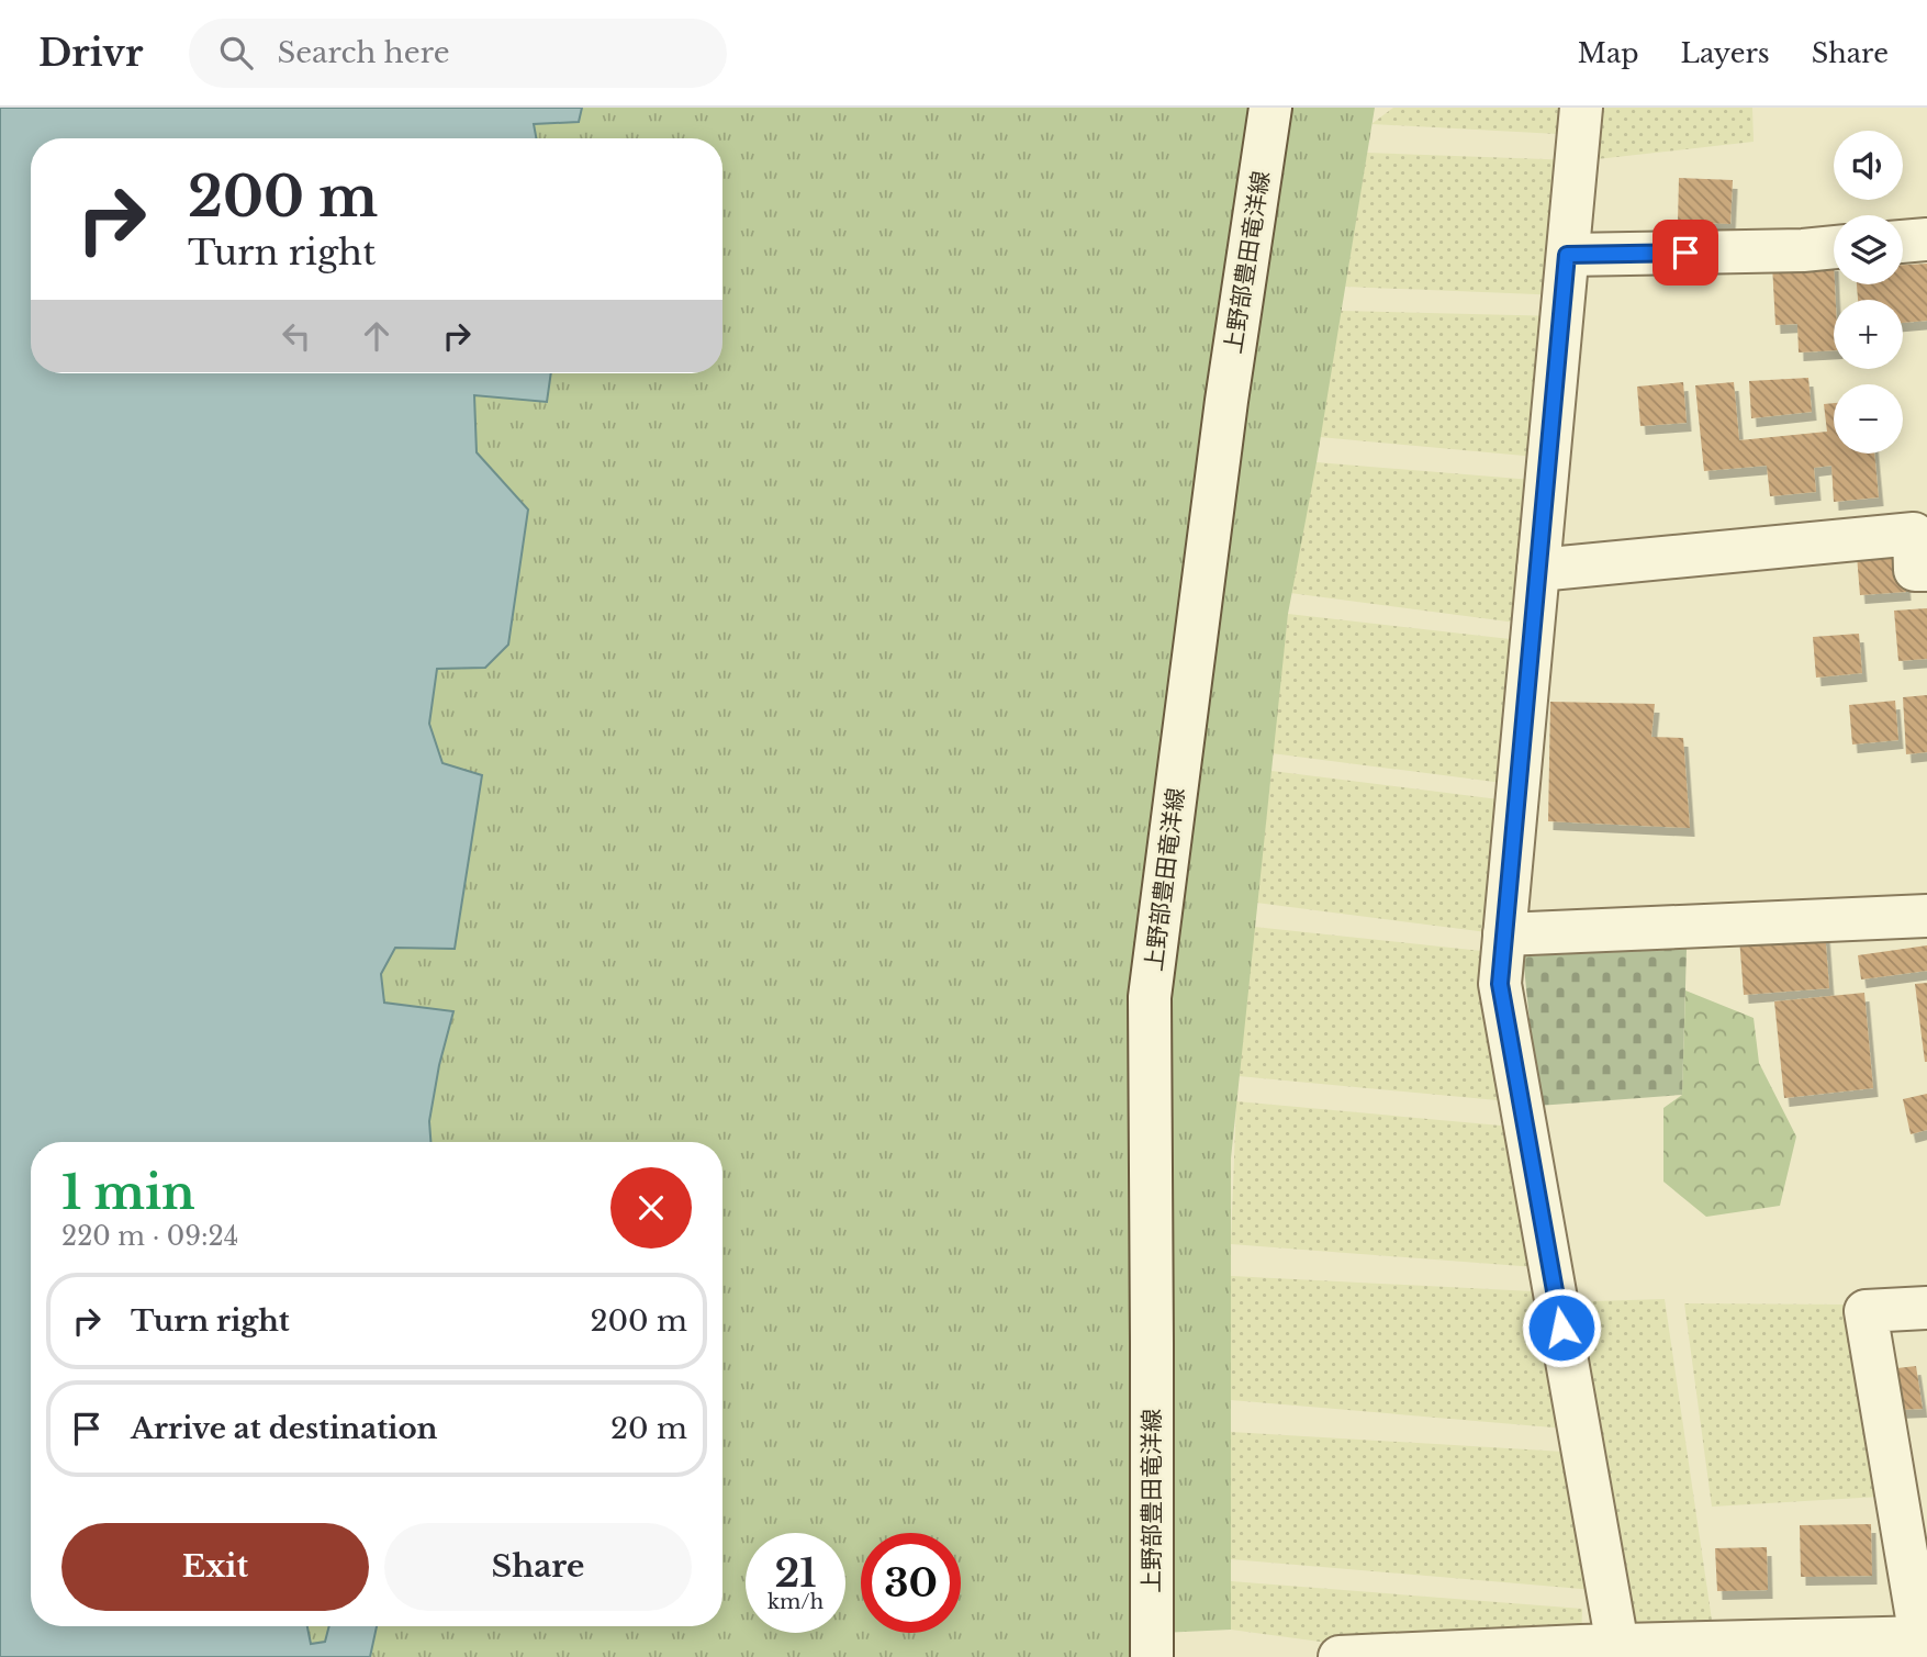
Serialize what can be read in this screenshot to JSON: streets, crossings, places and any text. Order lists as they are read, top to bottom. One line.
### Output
{"streets":{"street":["上野部豊田竜洋線"]},"page":{"header":"Drivr","search":"Search here","nav":["Map","Layers","Share"],"map_buttons":["+","−"],"turn":["200 m","Turn right"],"heading":["1 min","220 m · 09:24"],"list":[{"name":"Turn right","value":"200 m"},{"name":"Arrive at destination","value":"20 m"}],"buttons":["Exit","Share"],"speed":"21 km/h","limit":"30"}}
